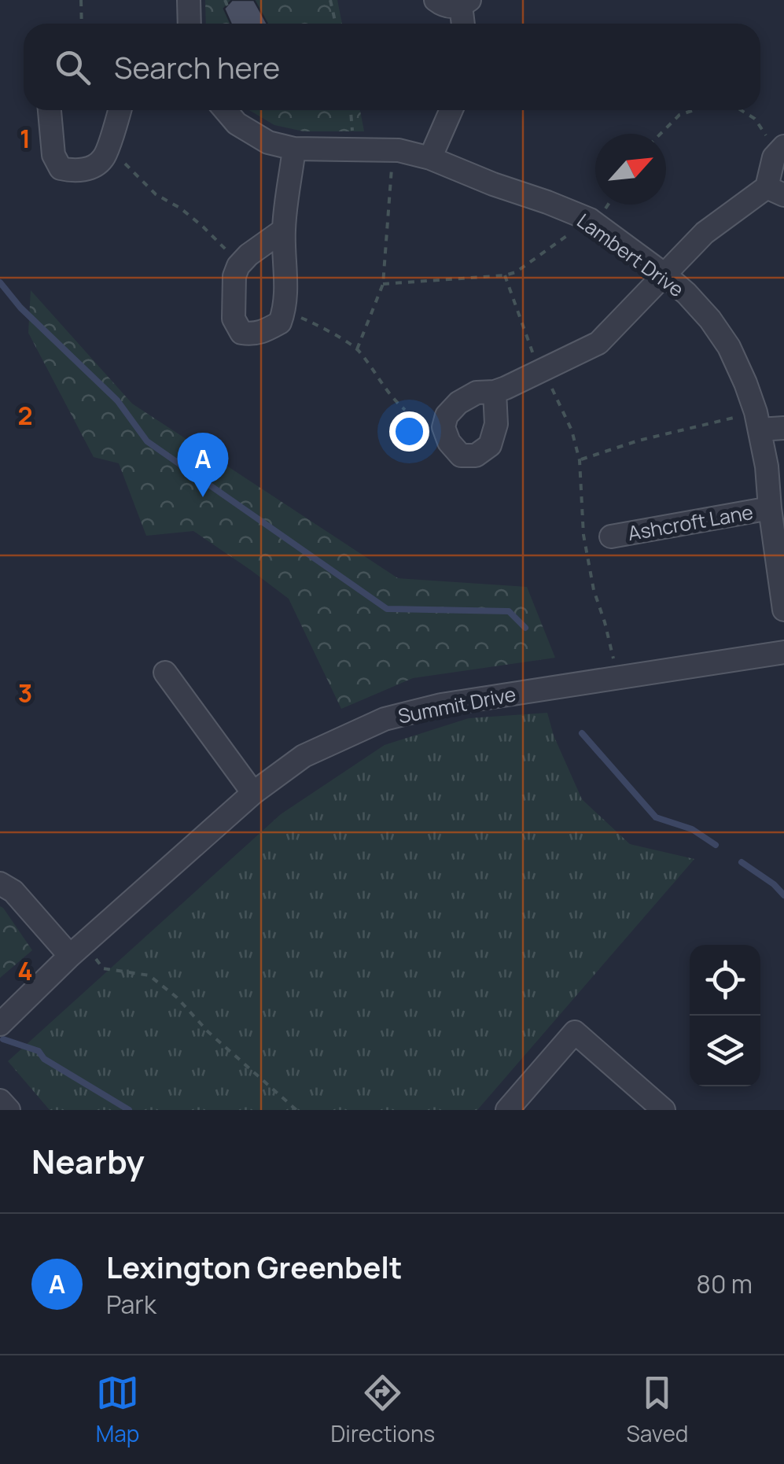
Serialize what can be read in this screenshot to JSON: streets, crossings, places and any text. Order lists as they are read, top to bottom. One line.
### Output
{"streets":{"street":["Lambert Drive","Ashcroft Lane","Summit Drive"]},"crossings":[["Lambert Drive","Ashcroft Lane"]],"north":"top right","page":{"search":"Search here","pins":"A","heading":"Nearby","list":[{"mark":"A","name":"Lexington Greenbelt","note":"Park","value":"80 m"}],"nav":["Map","Directions","Saved"]},"grid":{"rows":["1","2","3","4"]}}
